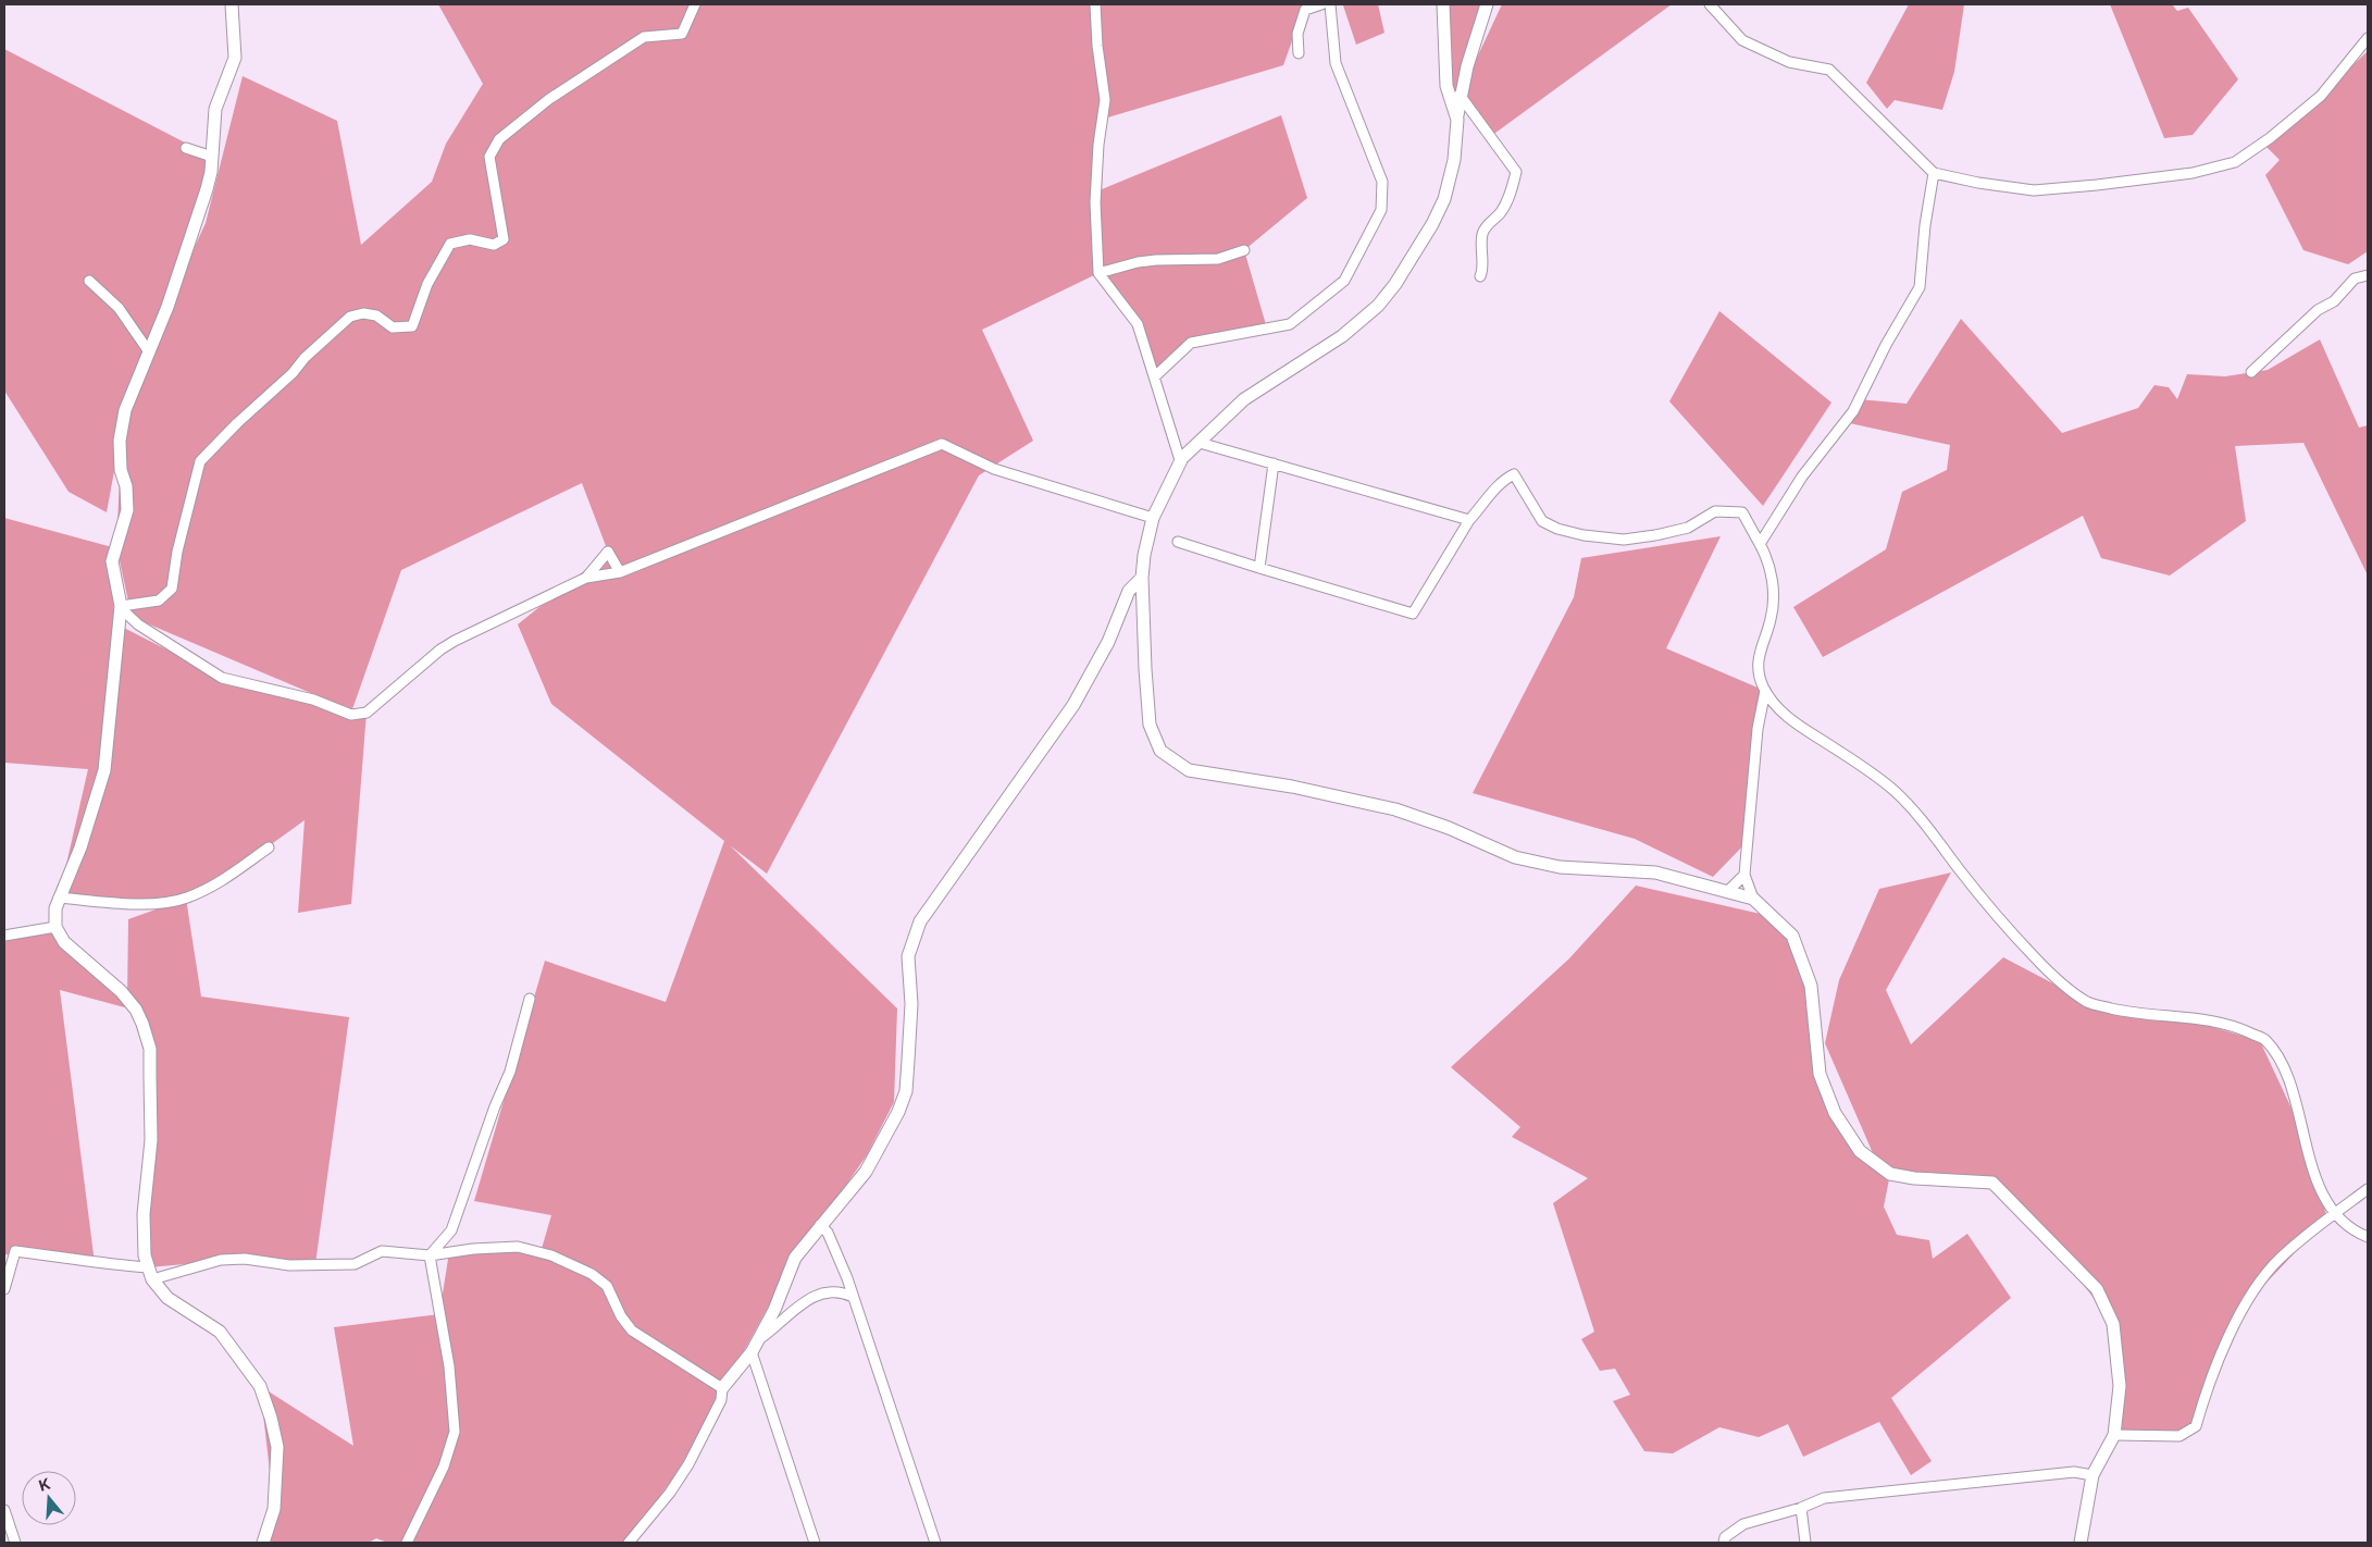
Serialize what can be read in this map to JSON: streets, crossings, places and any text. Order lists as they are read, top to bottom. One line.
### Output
{"north":"top"}
